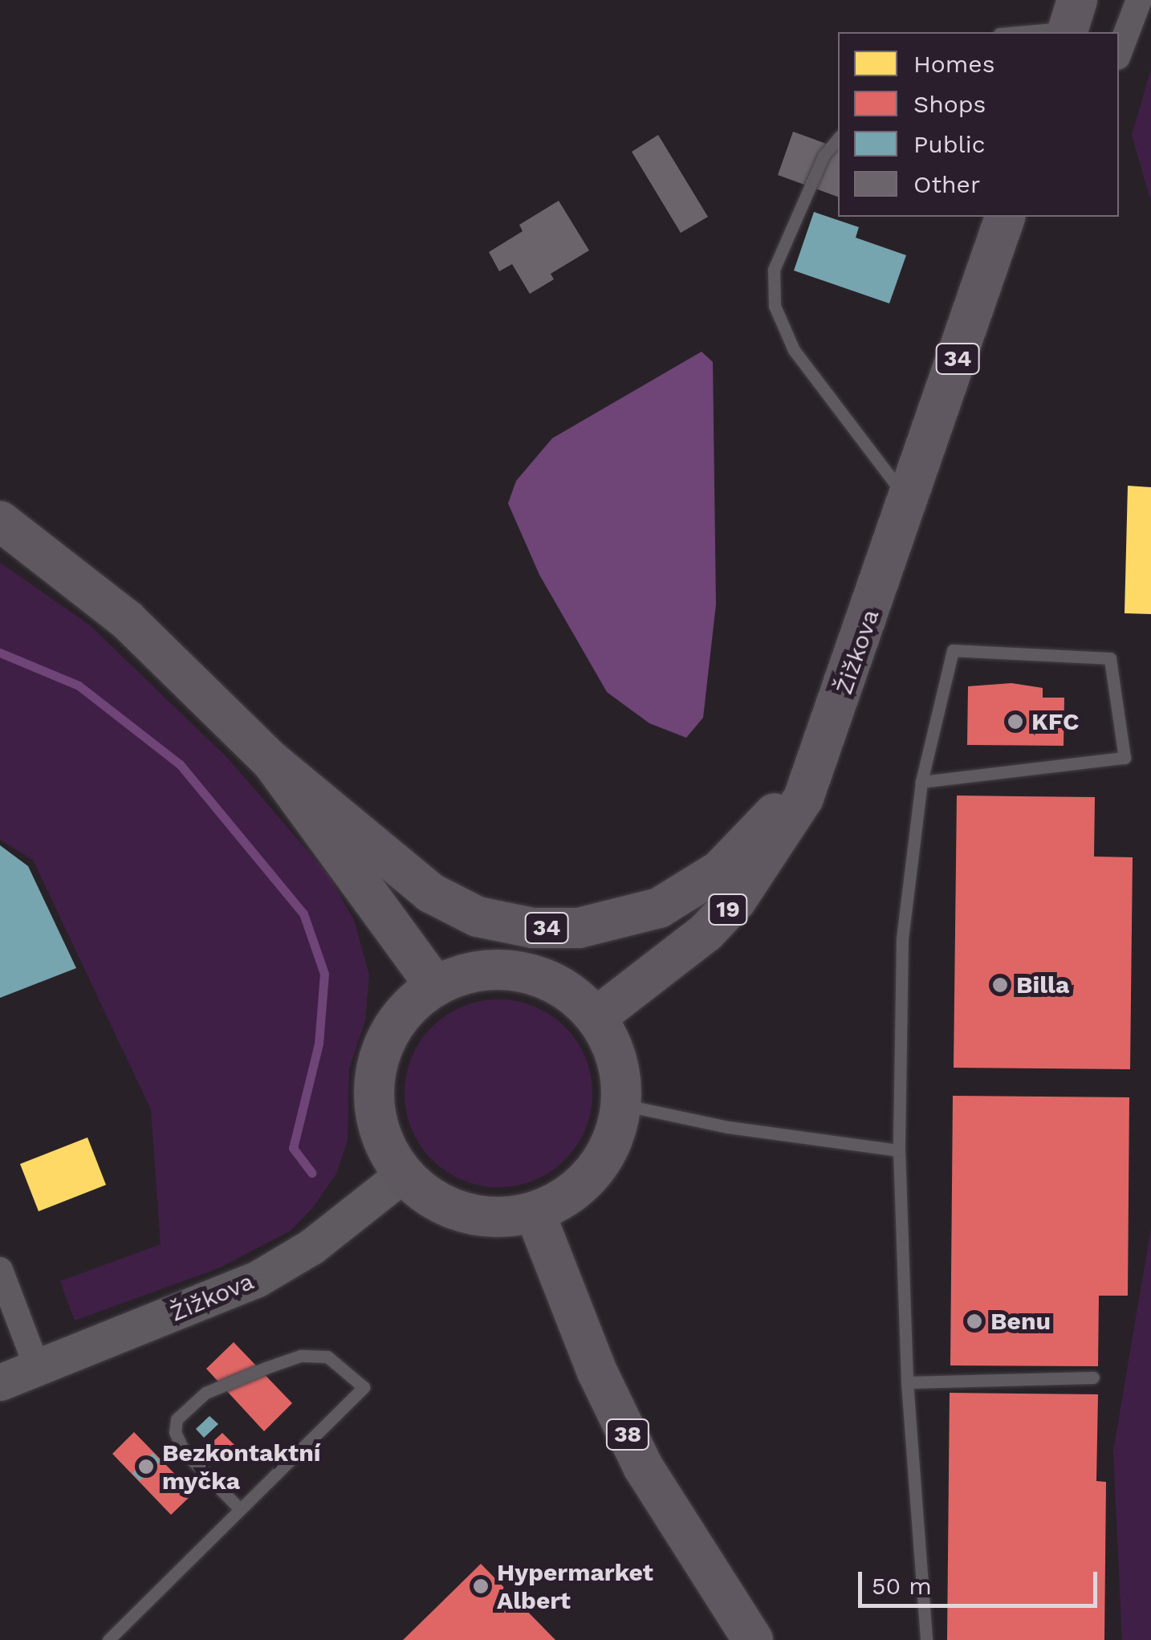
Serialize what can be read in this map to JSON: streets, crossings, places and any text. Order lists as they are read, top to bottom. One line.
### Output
{"streets":{"main road":["34","Žižkova","19","38"]},"crossings":[["34","Žižkova"],["34","38"],["Žižkova","38"]],"places":["KFC","Billa","Benu","Bezkontaktní myčka","Hypermarket Albert"],"legend":["Homes","Shops","Public","Other"],"scale_bar":"50 m"}
